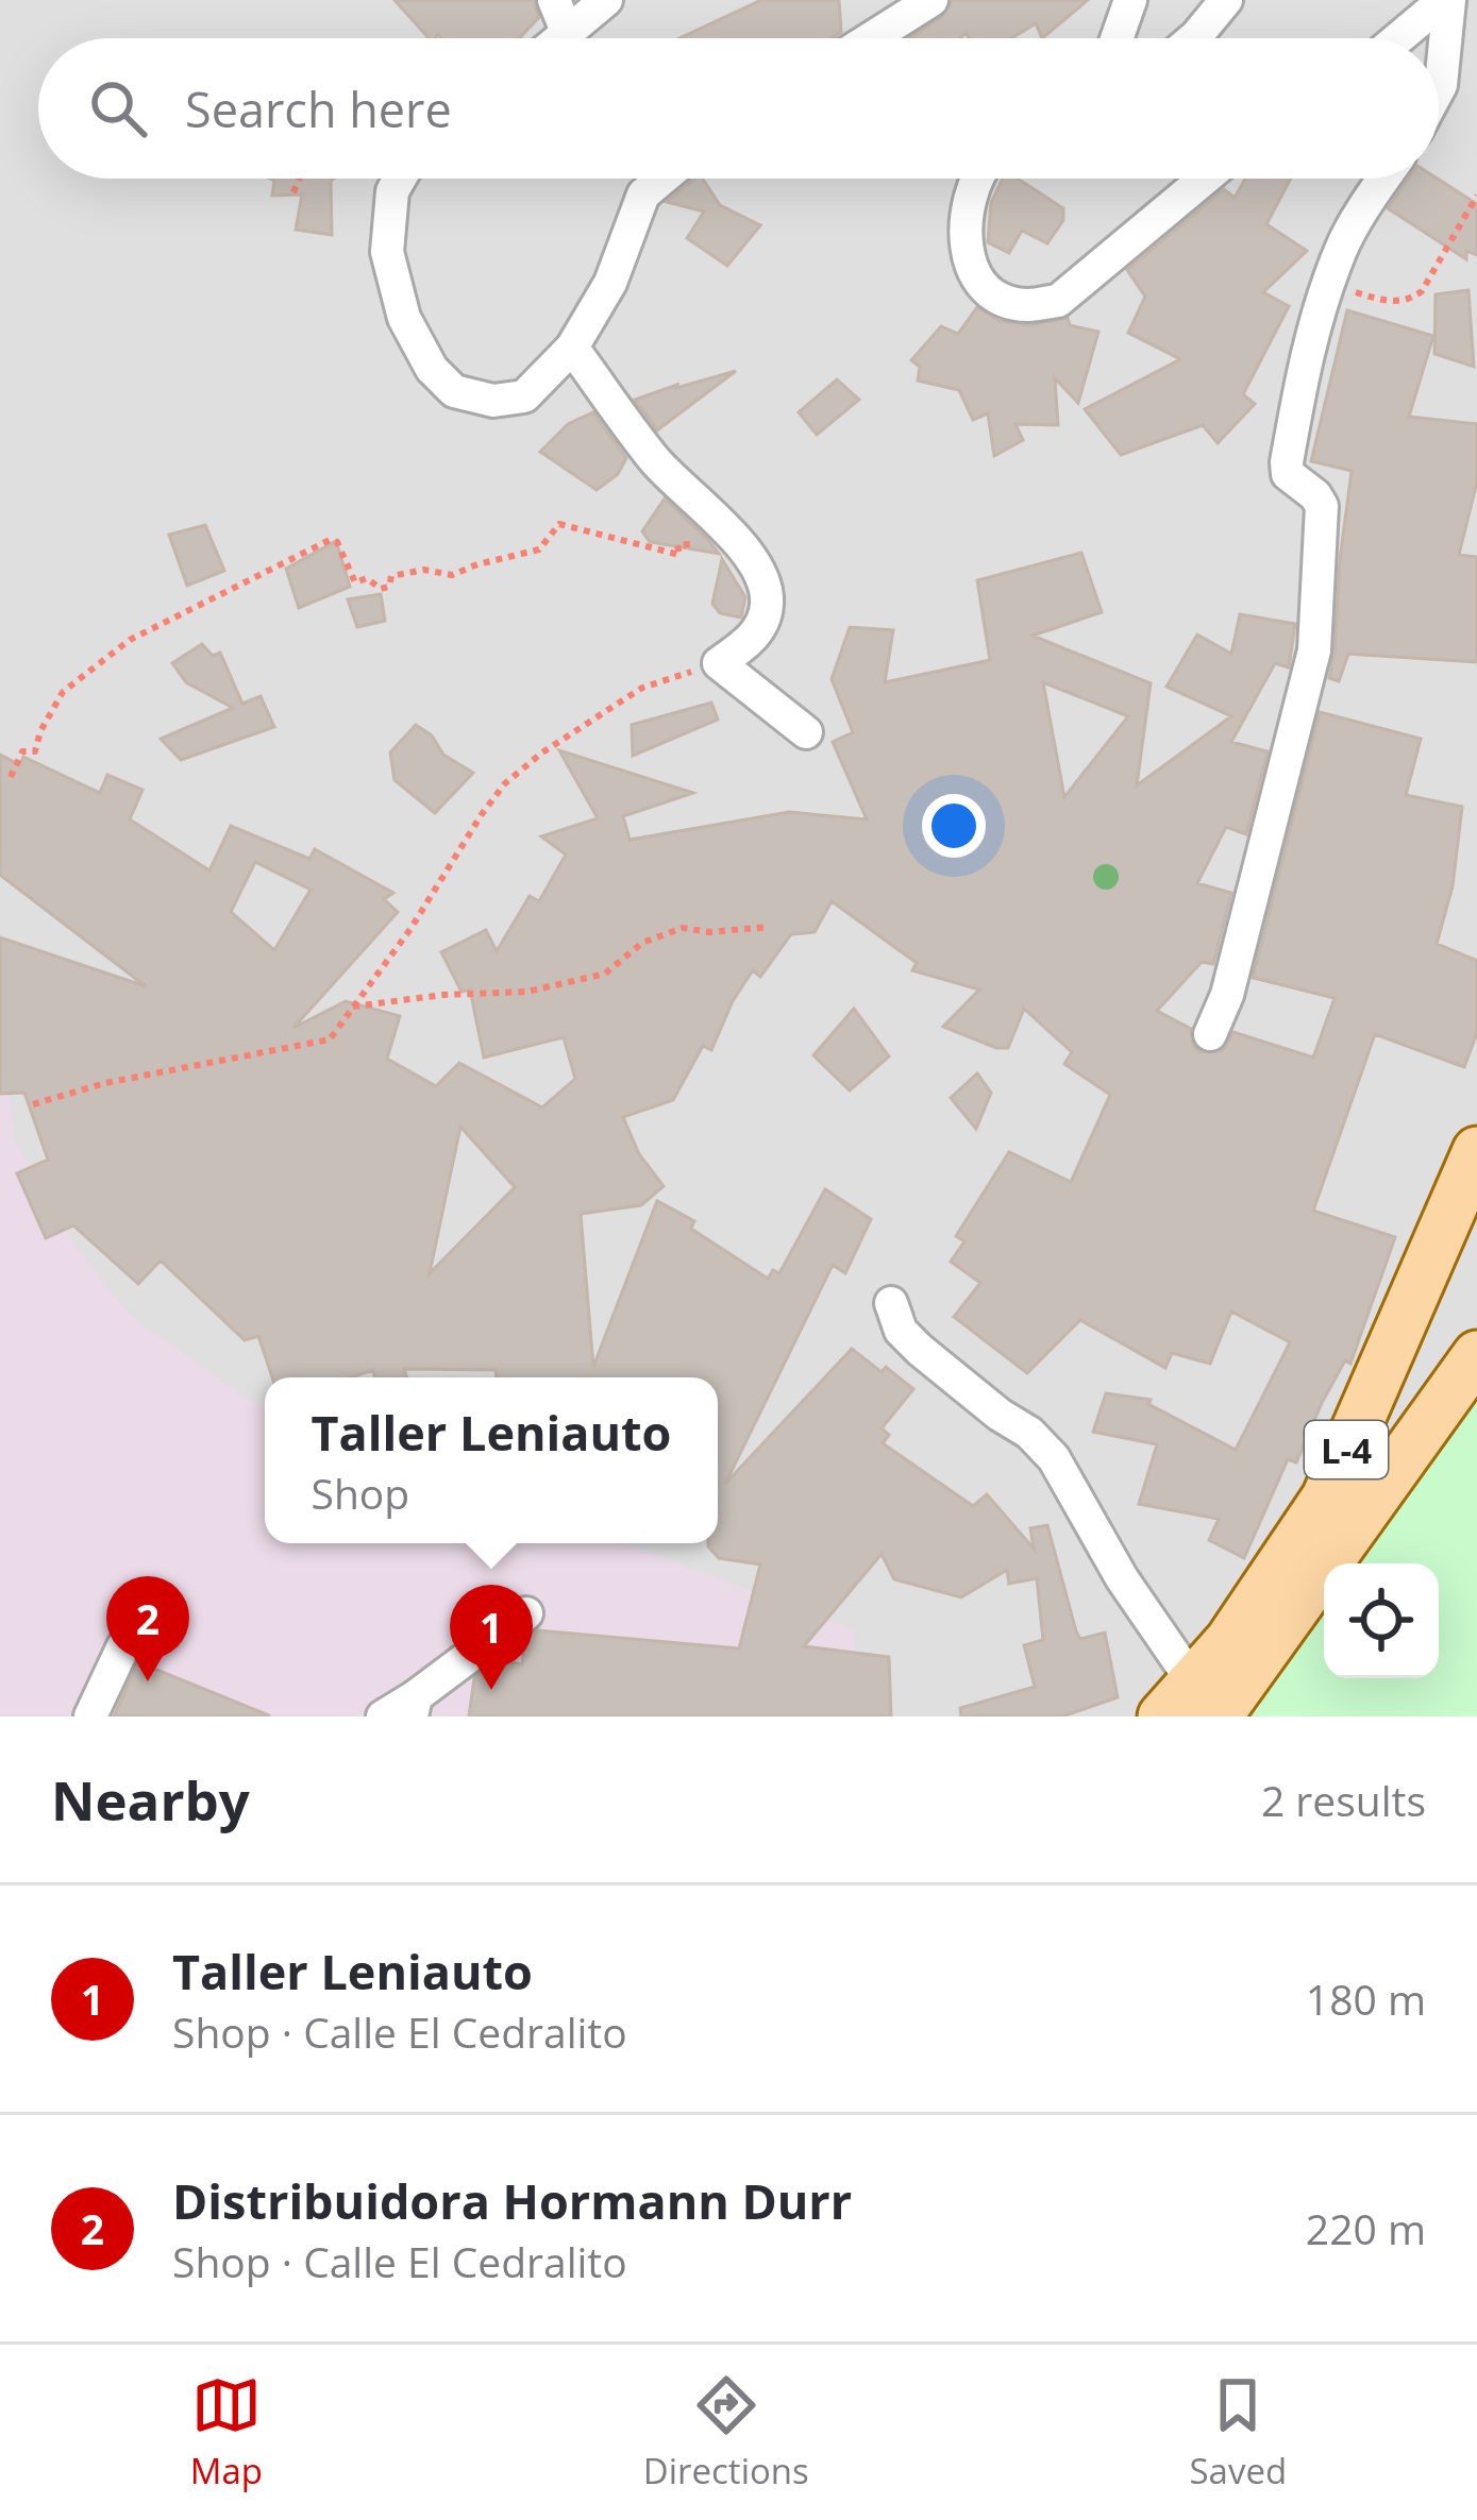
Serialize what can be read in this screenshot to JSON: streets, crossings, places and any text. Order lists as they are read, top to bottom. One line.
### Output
{"streets":{"main road":["L-4"]},"page":{"search":"Search here","popup":["Taller Leniauto","Shop"],"pins":["2","1"],"heading":["Nearby","2 results"],"list":[{"mark":"1","name":"Taller Leniauto","note":"Shop · Calle El Cedralito","value":"180 m"},{"mark":"2","name":"Distribuidora Hormann Durr","note":"Shop · Calle El Cedralito","value":"220 m"}],"nav":["Map","Directions","Saved"]}}
